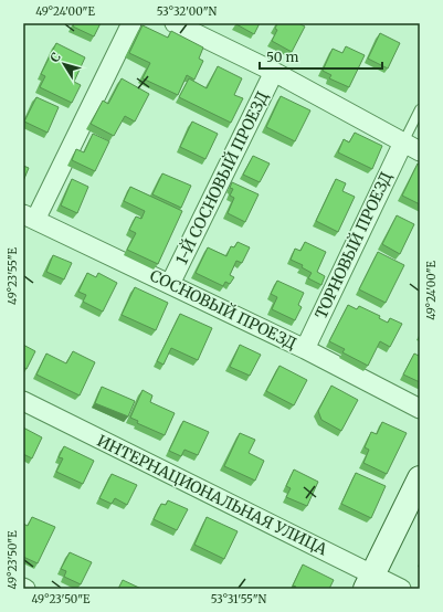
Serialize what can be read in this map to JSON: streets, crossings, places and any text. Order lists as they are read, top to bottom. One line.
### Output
{"streets":{"street":["1-Й СОСНОВЫЙ ПРОЕЗД","ТОРНОВЫЙ ПРОЕЗД","СОСНОВЫЙ ПРОЕЗД","ИНТЕРНАЦИОНАЛЬНАЯ УЛИЦА"]},"crossings":[["1-Й СОСНОВЫЙ ПРОЕЗД","СОСНОВЫЙ ПРОЕЗД"],["ТОРНОВЫЙ ПРОЕЗД","СОСНОВЫЙ ПРОЕЗД"]],"scale_bar":"50 m","north":"top left","coordinates":["49°24'00\"E","53°32'00\"N","49°23'55\"E","49°23'50\"E","53°31'55\"N"]}
